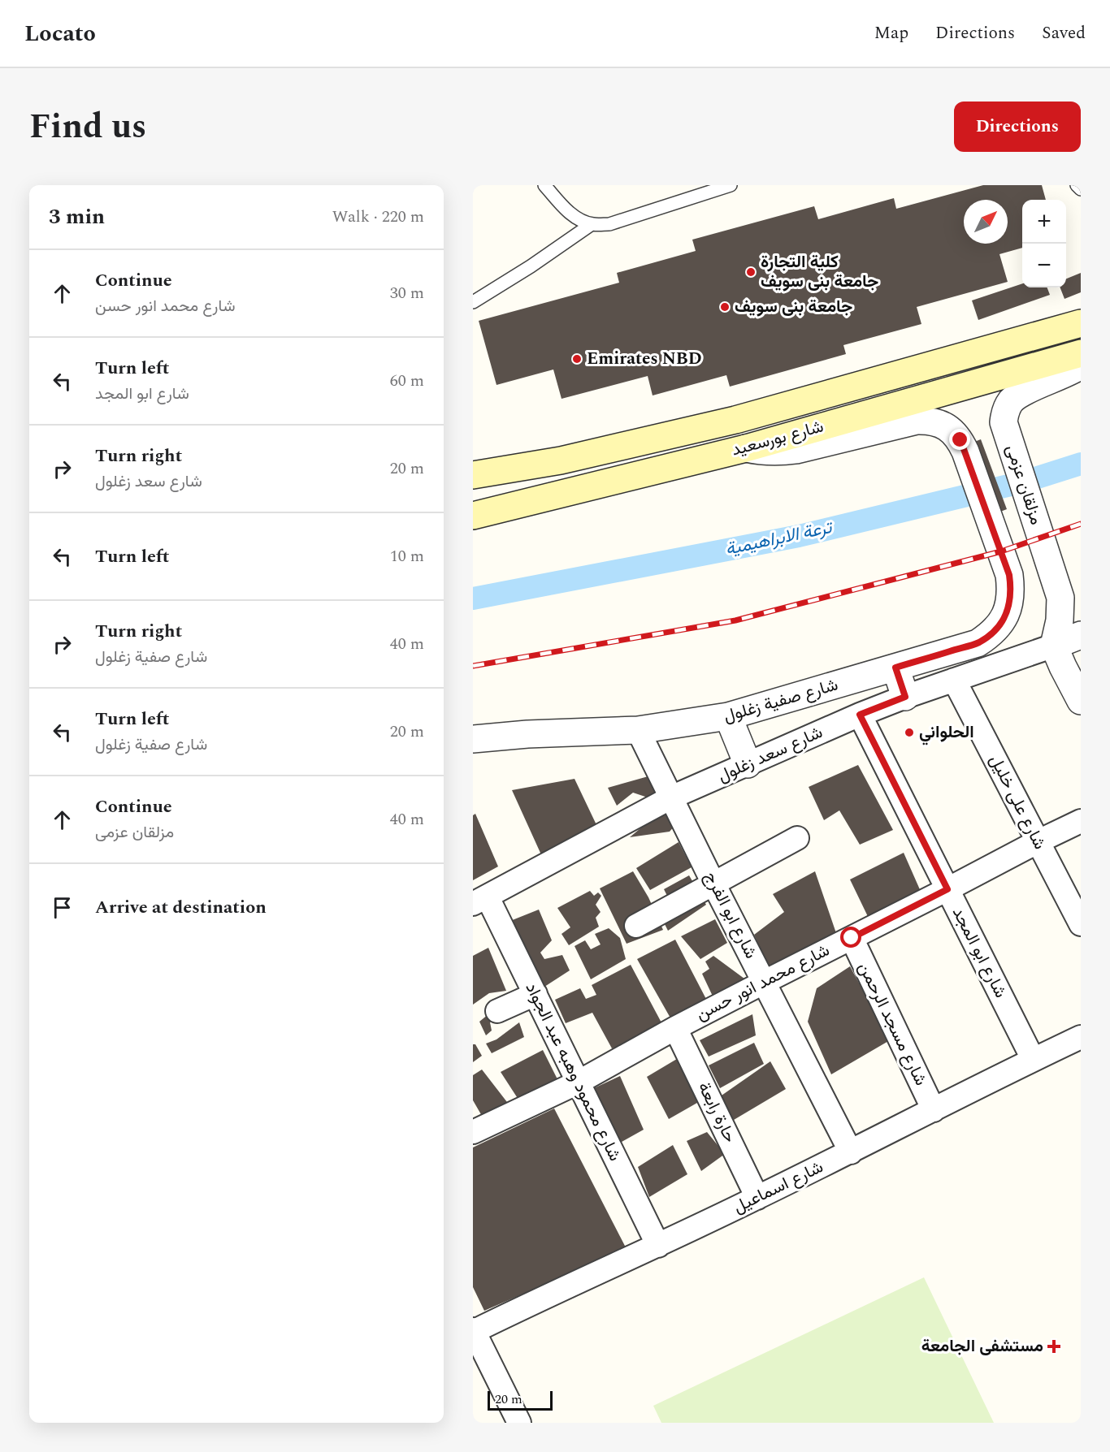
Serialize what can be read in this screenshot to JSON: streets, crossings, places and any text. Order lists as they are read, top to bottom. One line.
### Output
{"streets":{"main road":["شارع بورسعيد"],"street":["مزلقان عزمى","شارع صفية زغلول","شارع سعد زغلول","شارع على خليل","شارع ابو الفرج","شارع ابو المجد","شارع محمد انور حسن","شارع مسجد الرحمن","شارع محمود وهبه عبد الجواد","حارة رابعة","شارع اسماعيل"]},"crossings":[["شارع بورسعيد","شارع صفية زغلول"],["مزلقان عزمى","شارع سعد زغلول"],["شارع صفية زغلول","شارع ابو الفرج"],["شارع سعد زغلول","شارع على خليل"],["شارع سعد زغلول","شارع ابو الفرج"],["شارع سعد زغلول","شارع ابو المجد"],["شارع سعد زغلول","شارع محمود وهبه عبد الجواد"],["شارع على خليل","شارع محمد انور حسن"],["شارع ابو الفرج","شارع محمد انور حسن"],["شارع ابو الفرج","شارع اسماعيل"],["شارع ابو المجد","شارع محمد انور حسن"],["شارع ابو المجد","شارع اسماعيل"],["شارع محمد انور حسن","شارع مسجد الرحمن"],["شارع محمد انور حسن","شارع محمود وهبه عبد الجواد"],["شارع محمد انور حسن","حارة رابعة"],["شارع مسجد الرحمن","شارع اسماعيل"],["شارع محمود وهبه عبد الجواد","شارع اسماعيل"],["حارة رابعة","شارع اسماعيل"]],"water":["ترعة الابراهيمية"],"places":{"other":["كلية التجارة جامعة بنى سويف","جامعة بنى سويف","Emirates NBD","الحلواني"],"health":["مستشفى الجامعة"]},"scale_bar":"20 m","north":"top right","page":{"header":"Locato","nav":["Map","Directions","Saved"],"title":"Find us","buttons":"Directions","heading":["3 min","Walk · 220 m"],"map_buttons":["+","−"],"list":[["Continue","شارع محمد انور حسن","30 m"],["Turn left","شارع ابو المجد","60 m"],["Turn right","شارع سعد زغلول","20 m"],["Turn left","10 m"],["Turn right","شارع صفية زغلول","40 m"],["Turn left","شارع صفية زغلول","20 m"],["Continue","مزلقان عزمى","40 m"],"Arrive at destination"],"scale":"20 m"}}
